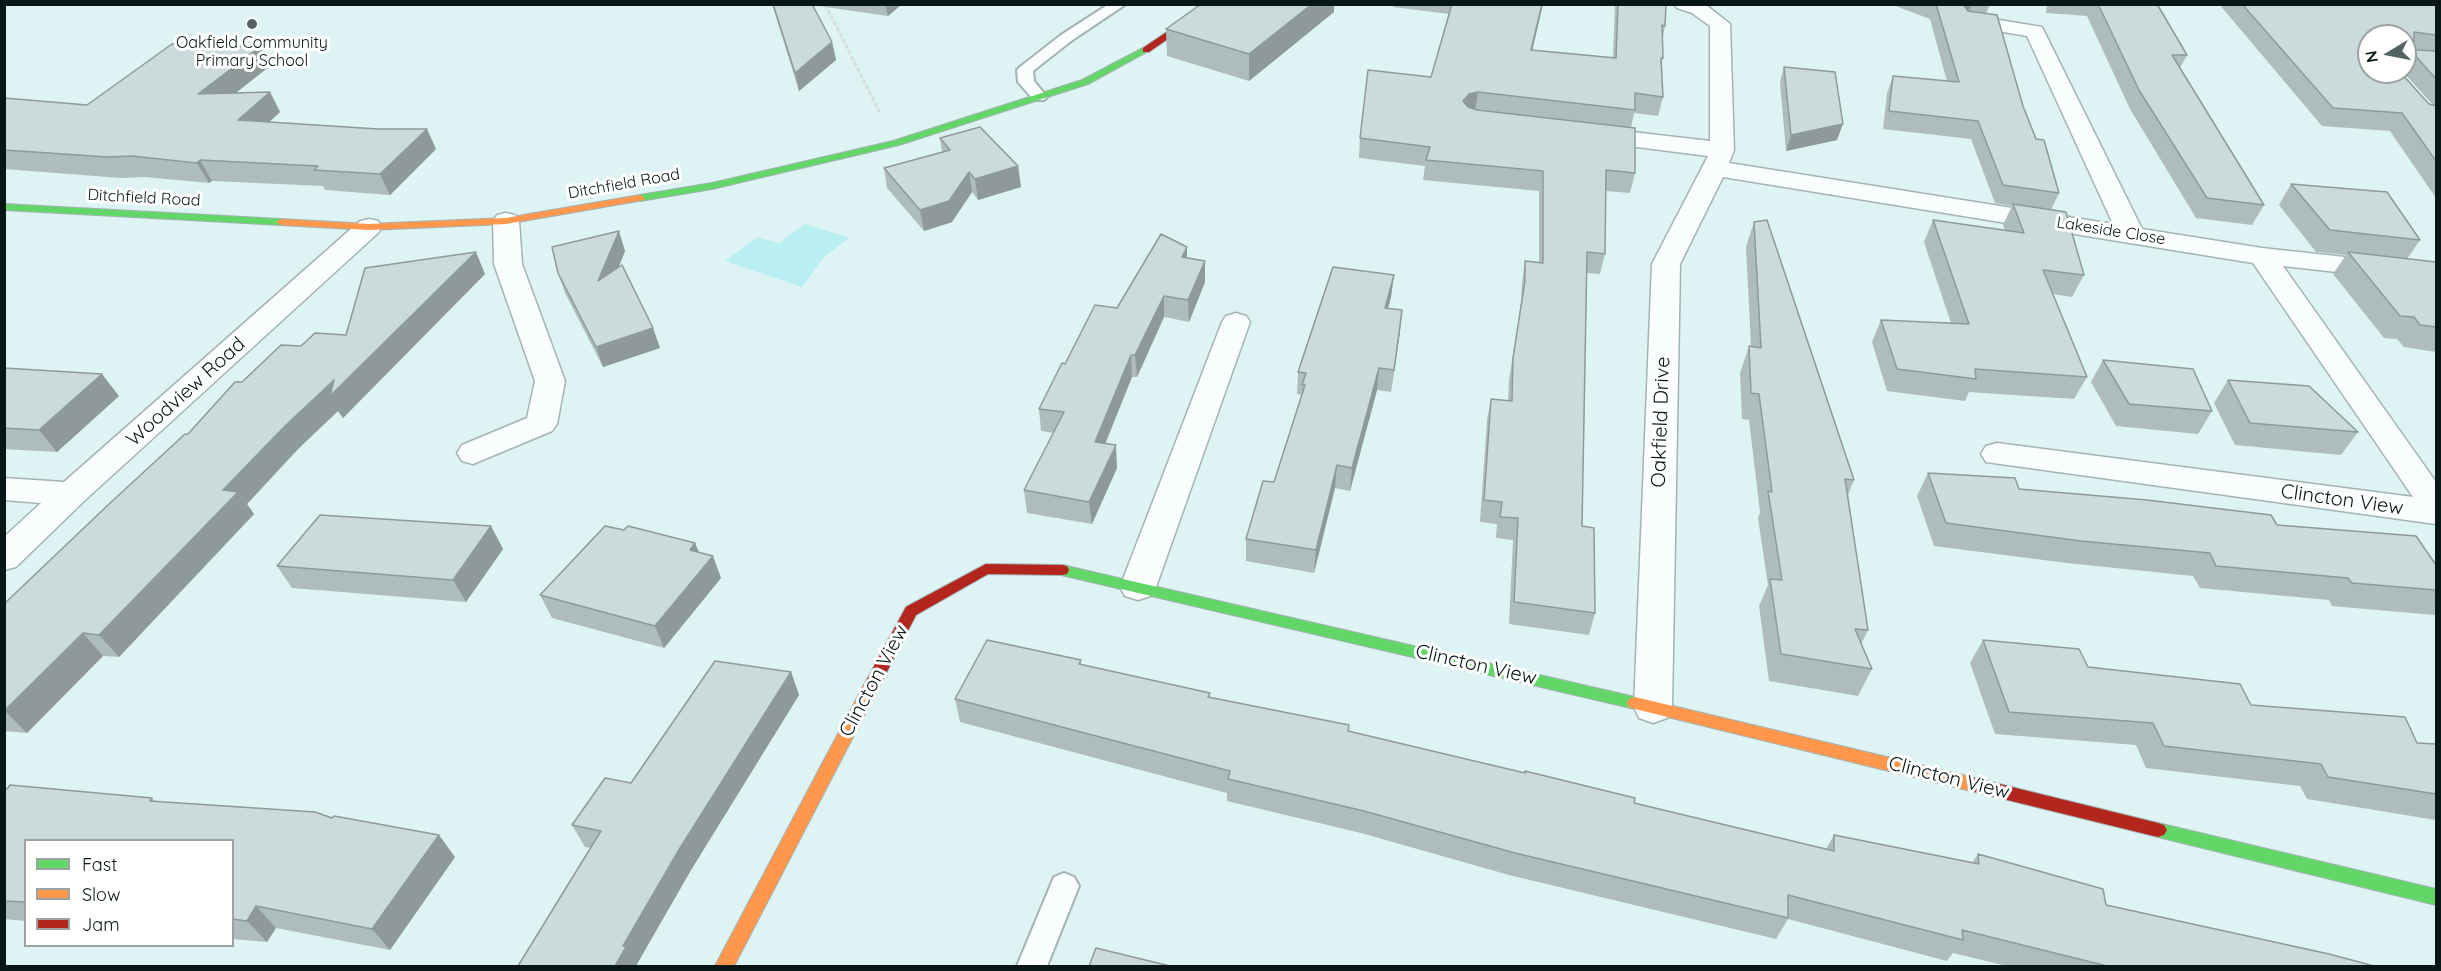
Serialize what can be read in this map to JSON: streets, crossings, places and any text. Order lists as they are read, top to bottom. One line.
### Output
{"streets":{"street":["Ditchfield Road","Lakeside Close","Woodview Road","Oakfield Drive","Clincton View"]},"crossings":[["Ditchfield Road","Woodview Road"],["Lakeside Close","Oakfield Drive"],["Lakeside Close","Clincton View"],["Oakfield Drive","Clincton View"]],"places":["Oakfield Community Primary School"],"legend":["Fast","Slow","Jam"],"north":"left"}
